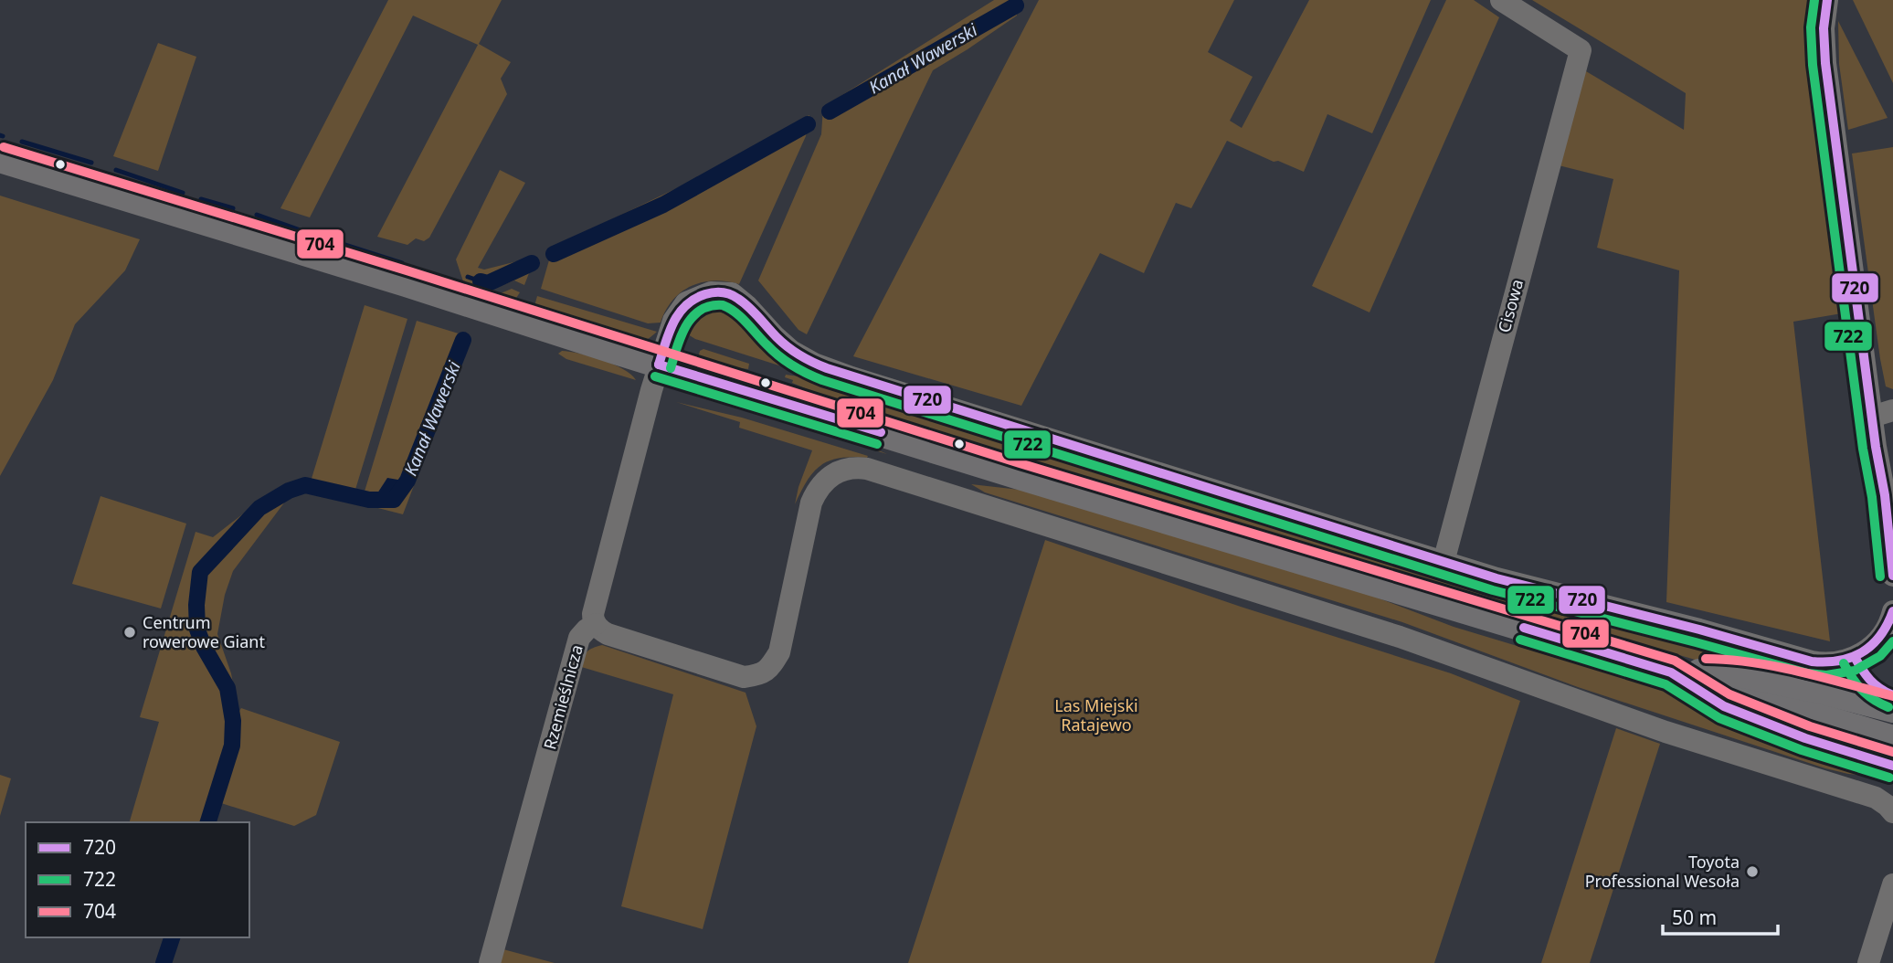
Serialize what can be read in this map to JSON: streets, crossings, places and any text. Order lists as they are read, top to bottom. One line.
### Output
{"streets":{"street":["Cisowa","Rzemieślnicza"]},"water":["Kanał Wawerski"],"parks":["Las Miejski Ratajewo"],"places":["Centrum rowerowe Giant","Toyota Professional Wesoła"],"lines":["transit line 720","transit line 722","transit line 704"],"legend":["720","722","704"],"scale_bar":"50 m"}
